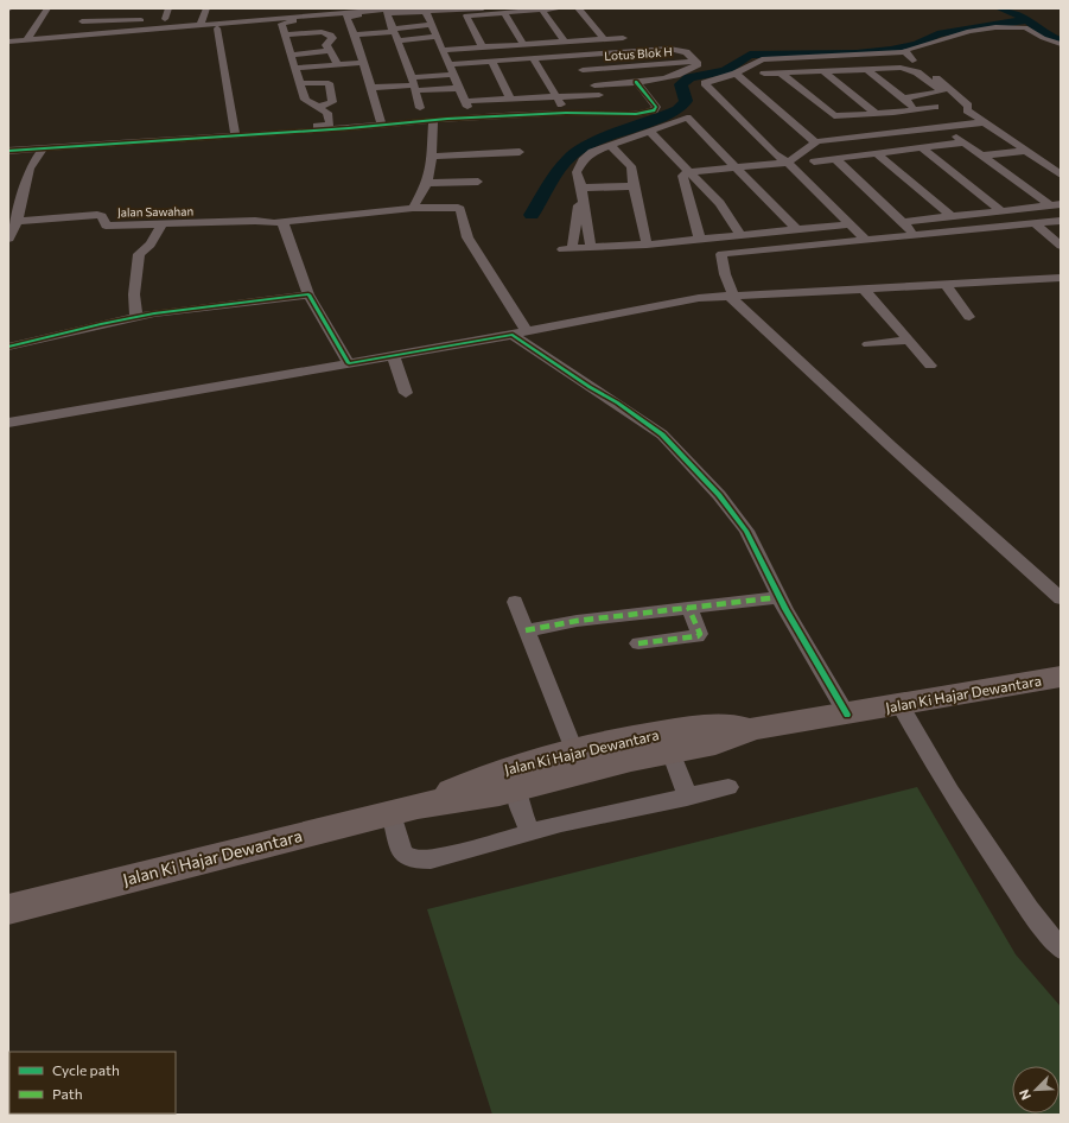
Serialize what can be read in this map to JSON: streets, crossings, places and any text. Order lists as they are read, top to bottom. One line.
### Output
{"streets":{"main road":["Jalan Ki Hajar Dewantara"],"street":["Lotus Blok H","Jalan Sawahan"]},"legend":["Cycle path","Path"],"north":"bottom left"}
